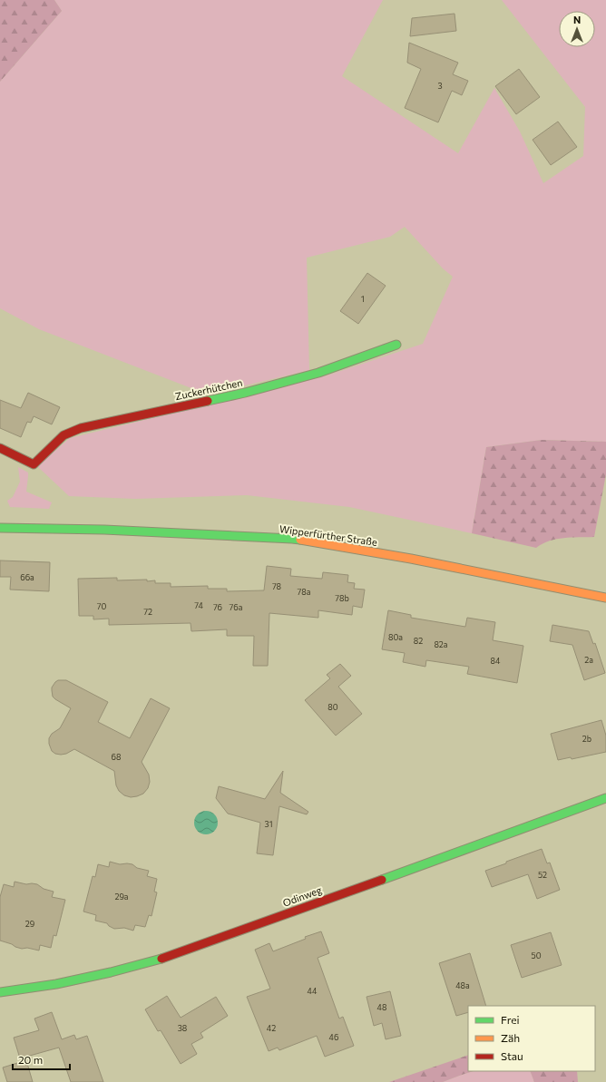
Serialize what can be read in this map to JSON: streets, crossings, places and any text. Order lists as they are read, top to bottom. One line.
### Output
{"streets":{"street":["Zuckerhütchen","Wipperfürther Straße","Odinweg"]},"house_numbers":["3","1","66a","78","78a","78b","74","70","76","76a","72","80a","82","82a","2a","84","80","2b","68","31","52","29a","29","50","48a","44","48","38","42","46"],"legend":["Frei","Zäh","Stau"],"scale_bar":"20 m","north":"top"}
